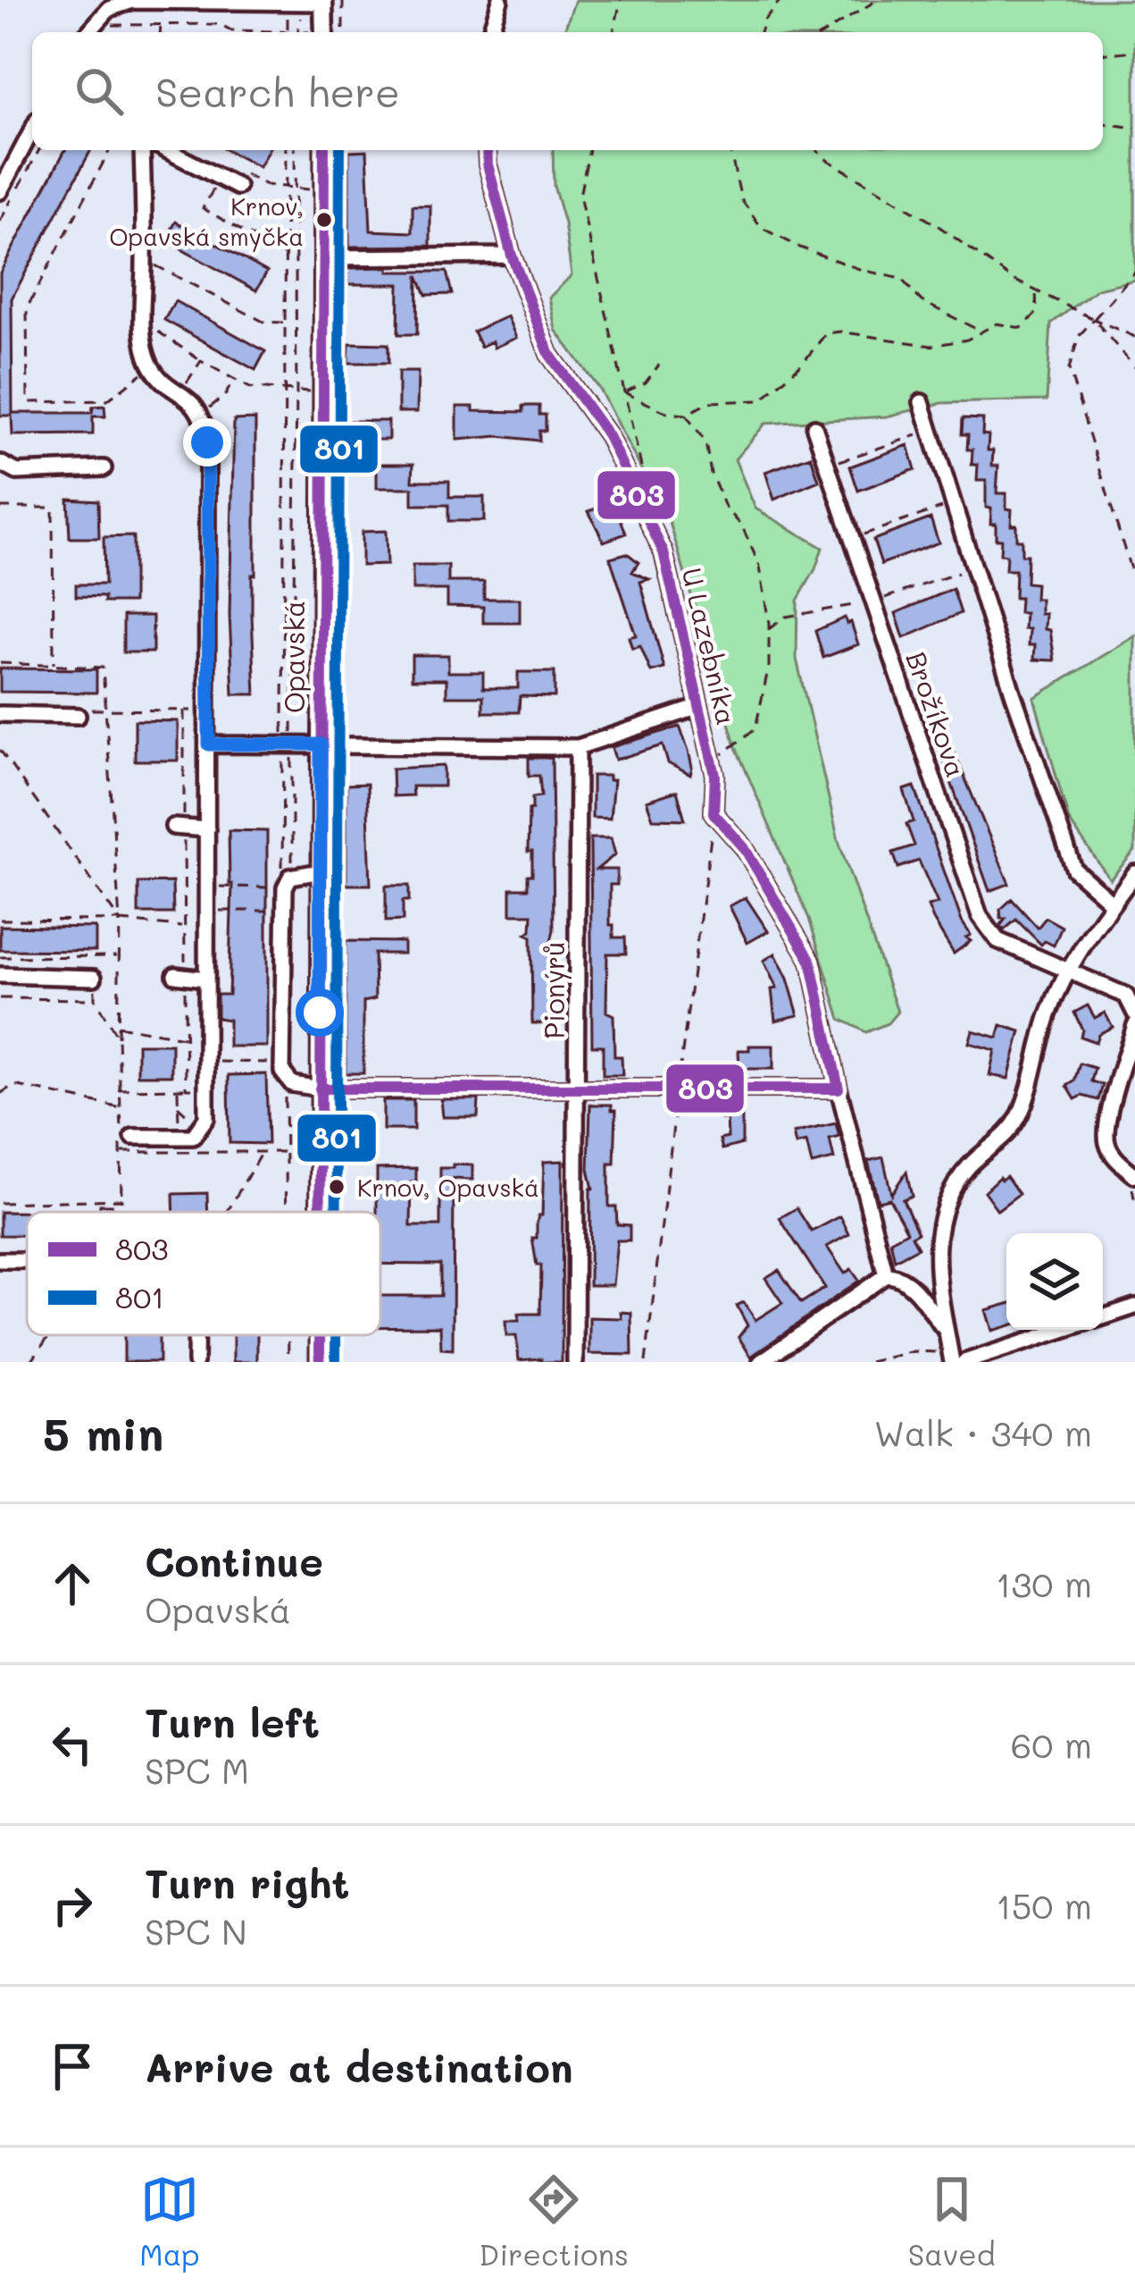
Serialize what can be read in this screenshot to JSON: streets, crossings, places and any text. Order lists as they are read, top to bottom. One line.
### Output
{"streets":{"main road":["Opavská"],"street":["U Lazebníka","Brožíkova","Pionýrů"]},"places":["Krnov, Opavská smyčka","Krnov, Opavská"],"lines":["transit line 803","transit line 801"],"legend":["803","801"],"page":{"search":"Search here","heading":["5 min","Walk · 340 m"],"list":[["Continue","Opavská","130 m"],["Turn left","SPC M","60 m"],["Turn right","SPC N","150 m"],"Arrive at destination"],"nav":["Map","Directions","Saved"]}}
